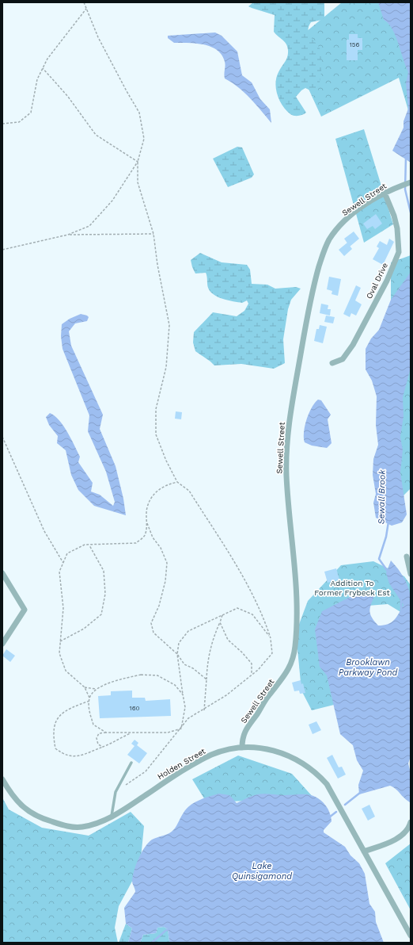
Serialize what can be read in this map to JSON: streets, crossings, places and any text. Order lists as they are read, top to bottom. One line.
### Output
{"streets":{"street":["Sewell Street","Oval Drive","Holden Street"]},"crossings":[["Sewell Street","Oval Drive"],["Sewell Street","Holden Street"]],"water":["Sewall Brook","Brooklawn Parkway Pond","Lake Quinsigamond"],"parks":["Addition To Former Frybeck Est"],"house_numbers":["156","160"]}
